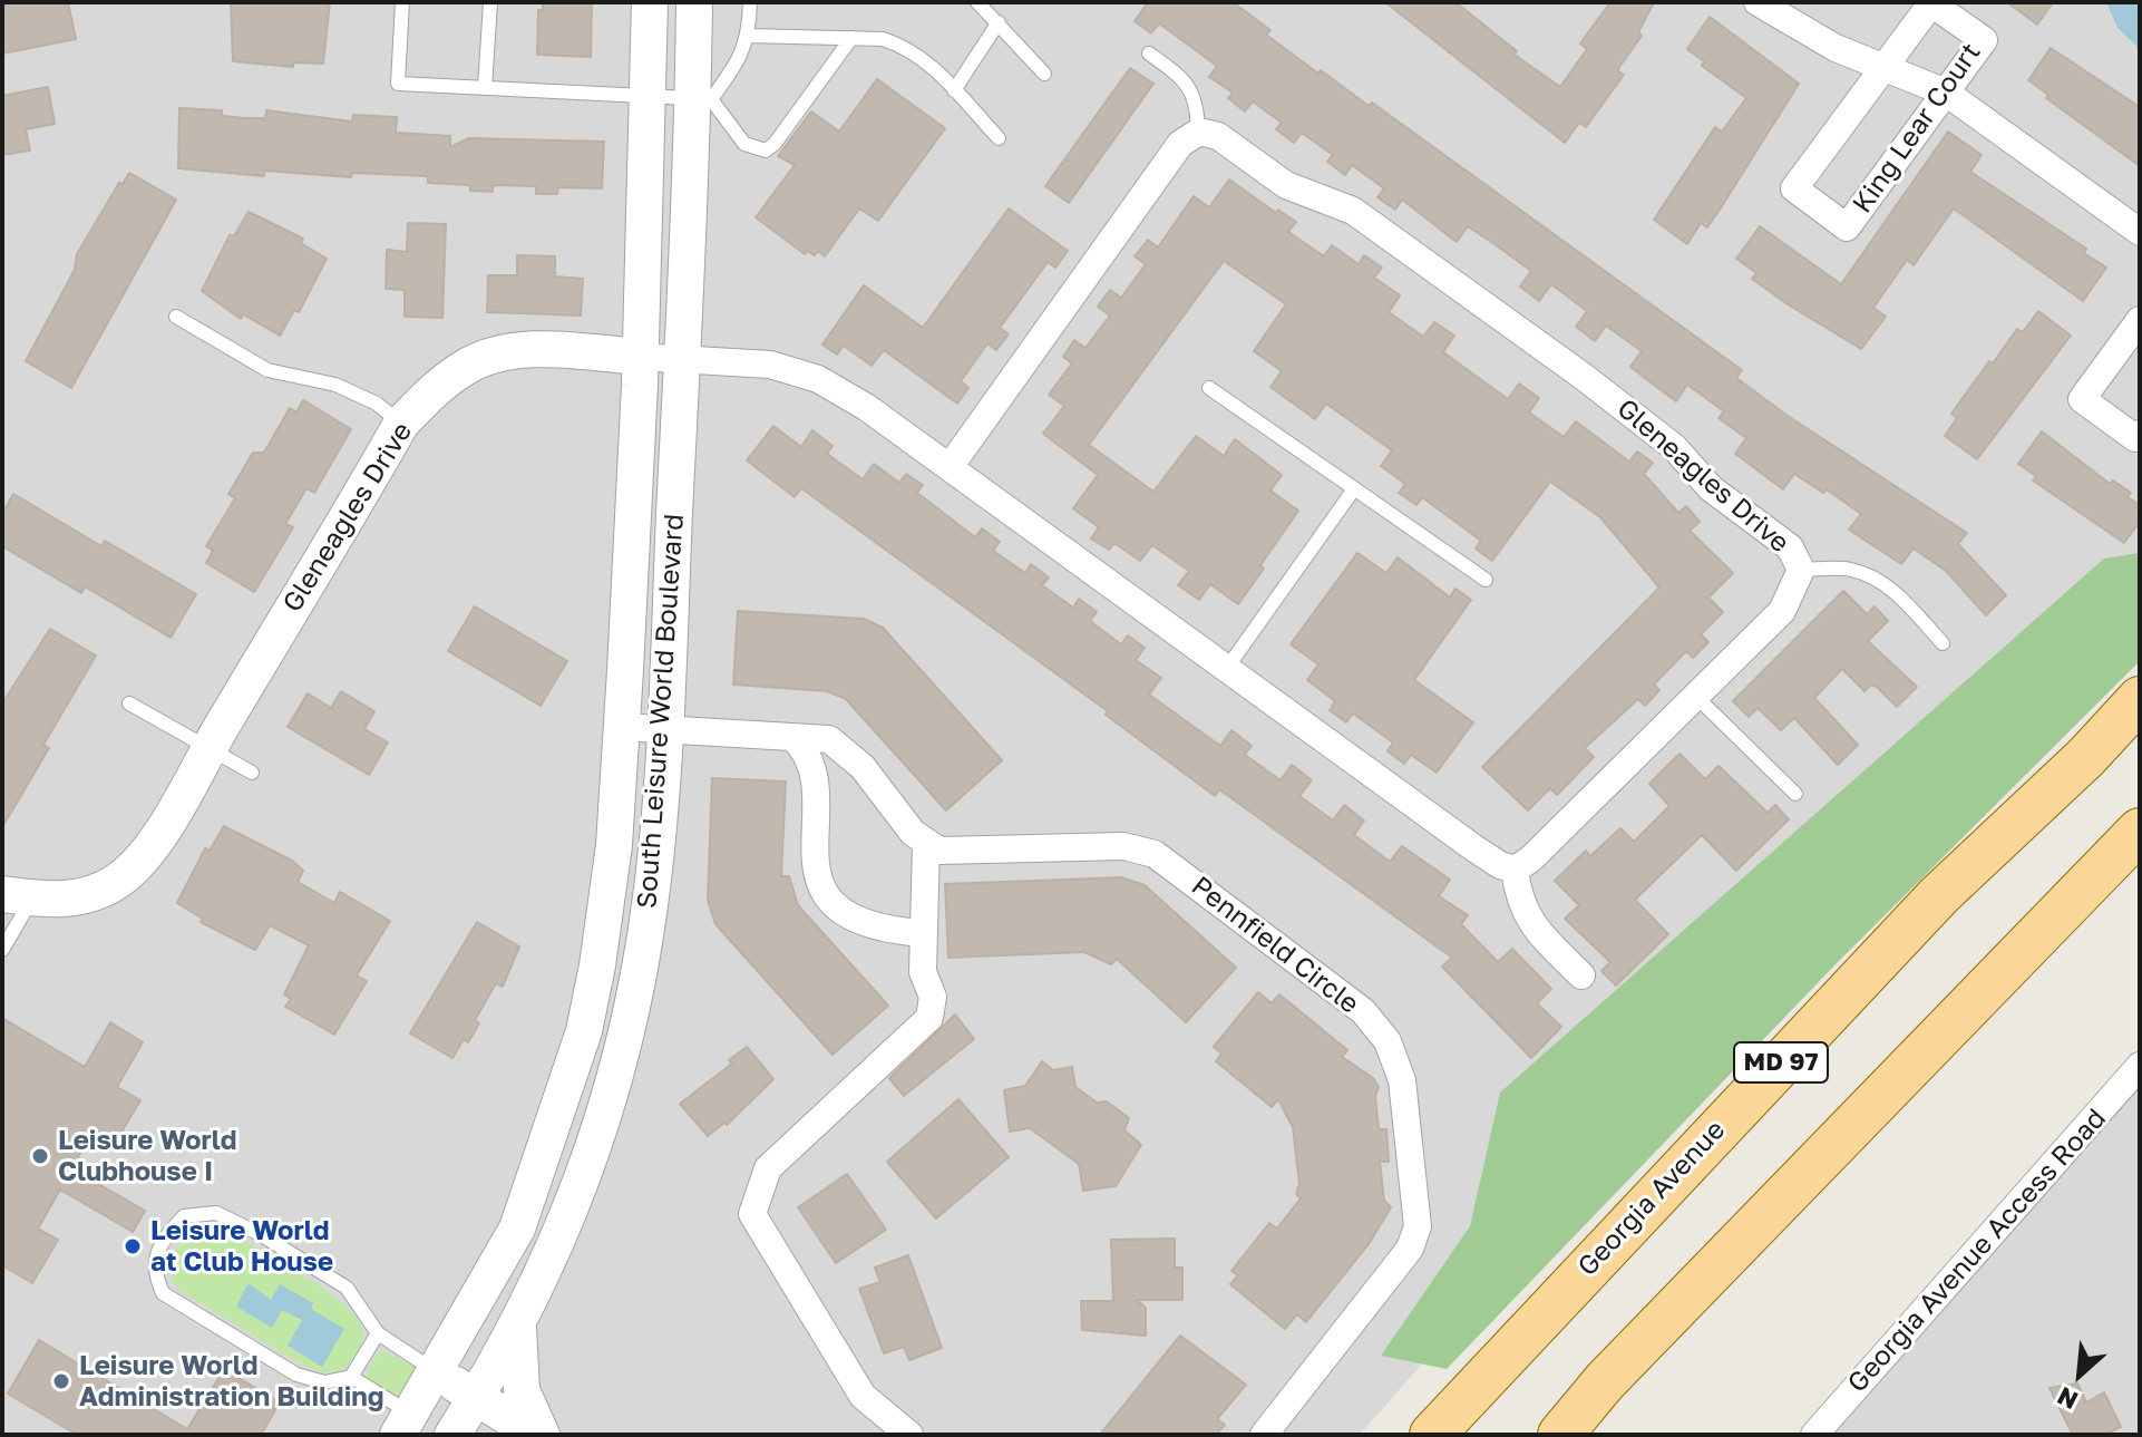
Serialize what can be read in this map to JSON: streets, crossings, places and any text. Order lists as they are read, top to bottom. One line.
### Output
{"streets":{"main road":["MD 97","Georgia Avenue"],"street":["King Lear Court","Gleneagles Drive","South Leisure World Boulevard","Pennfield Circle","Georgia Avenue Access Road"]},"crossings":[["Gleneagles Drive","South Leisure World Boulevard"]],"places":["Leisure World Clubhouse I","Leisure World at Club House","Leisure World Administration Building"],"north":"bottom left"}
